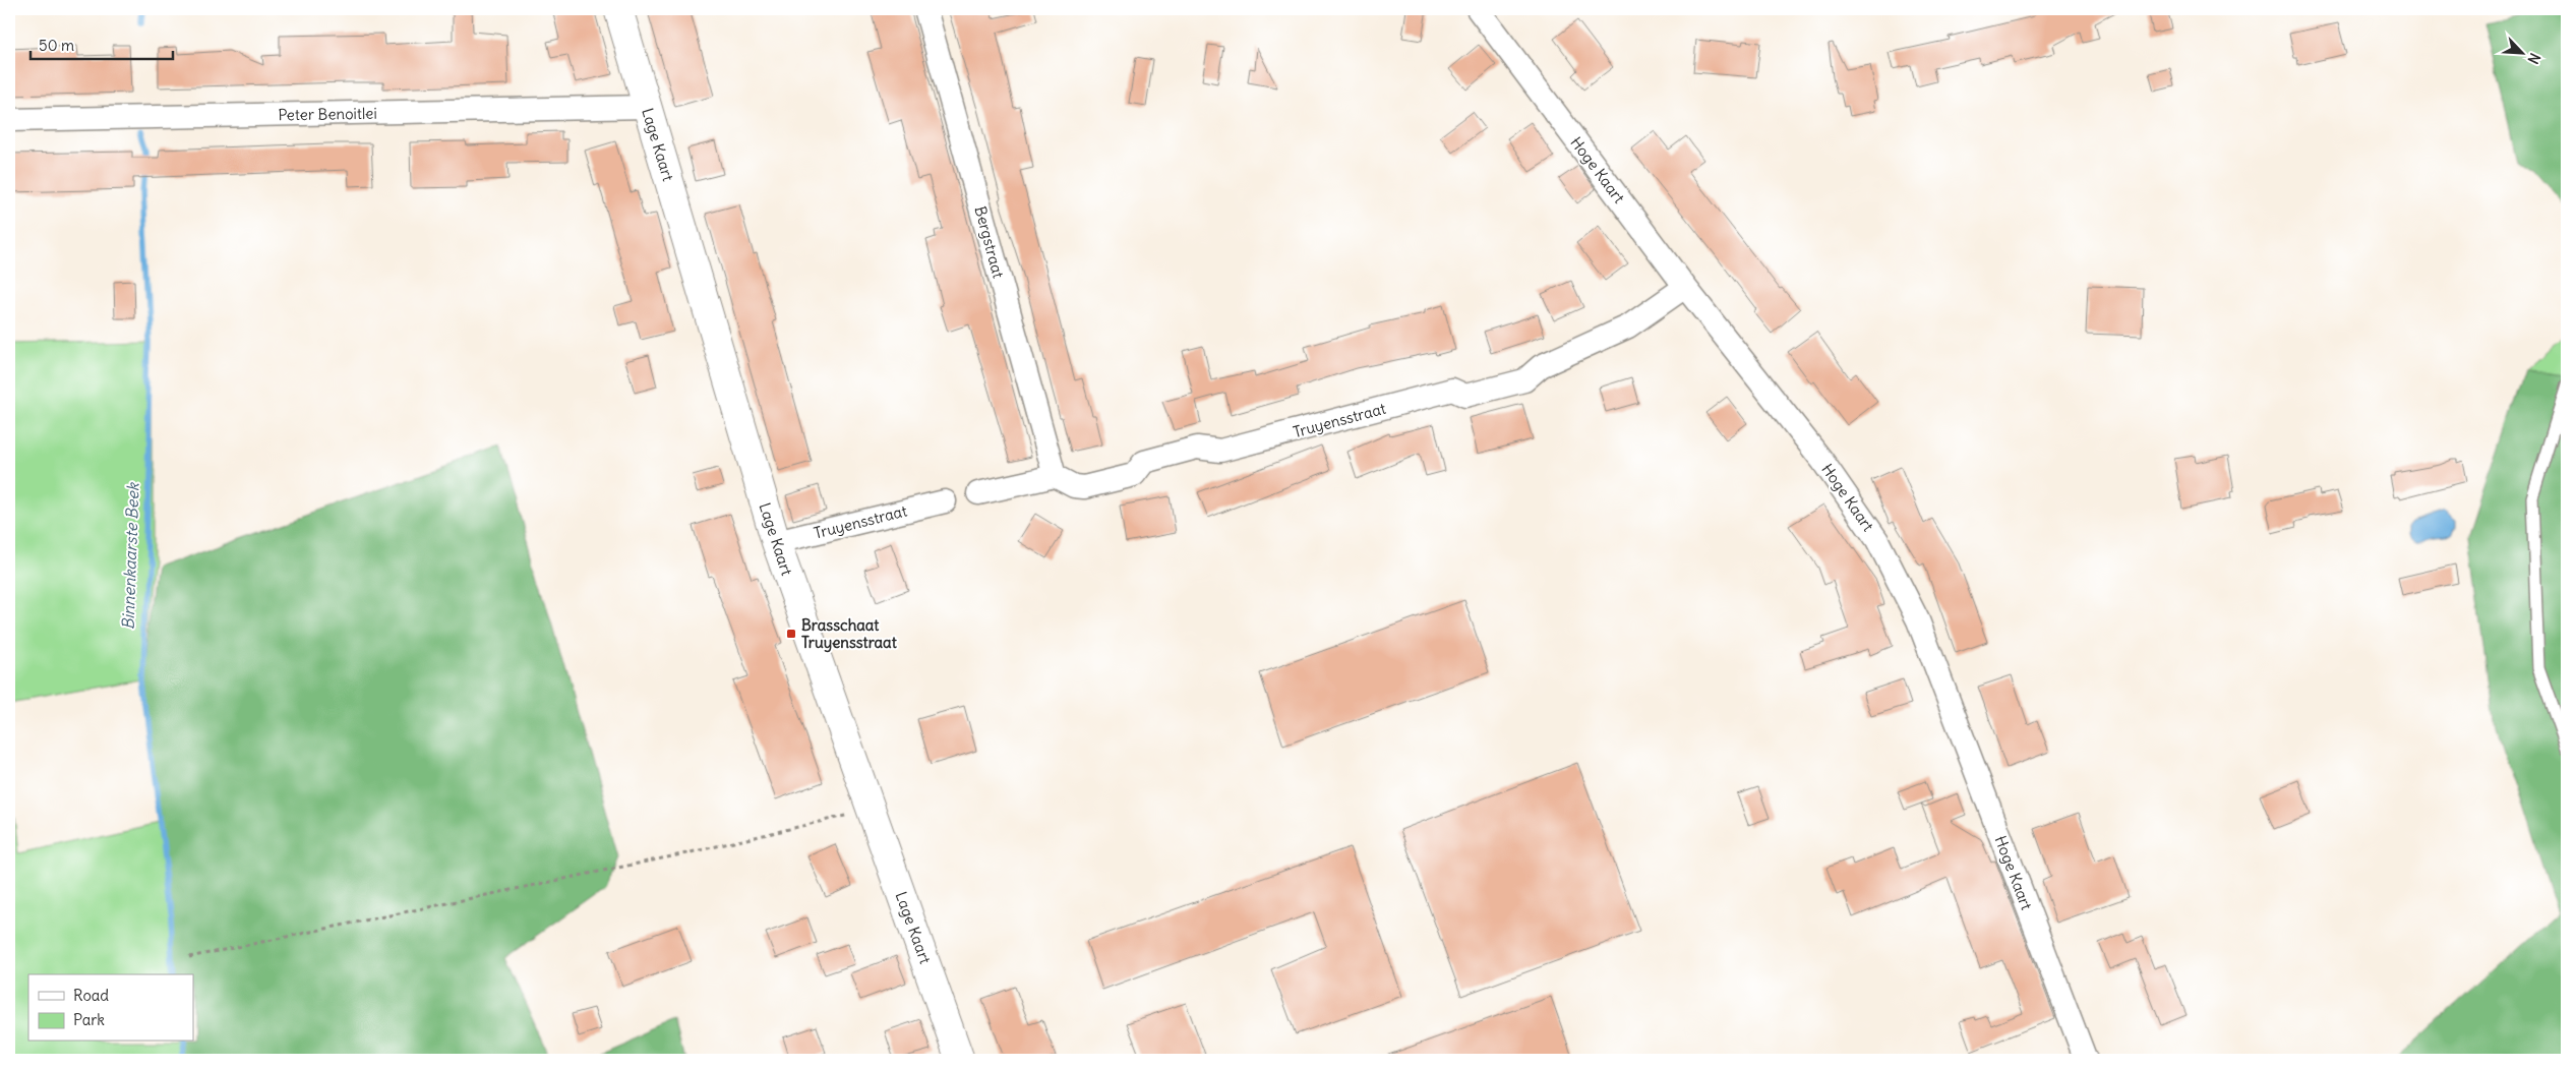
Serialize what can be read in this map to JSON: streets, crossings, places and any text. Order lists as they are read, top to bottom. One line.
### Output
{"streets":{"street":["Peter Benoitlei","Lage Kaart","Hoge Kaart","Bergstraat","Truyensstraat"]},"crossings":[["Peter Benoitlei","Lage Kaart"],["Lage Kaart","Truyensstraat"],["Hoge Kaart","Truyensstraat"],["Bergstraat","Truyensstraat"]],"water":["Binnenkaarste Beek"],"places":{"transit":["Brasschaat Truyensstraat"]},"legend":["Road","Park"],"scale_bar":"50 m","north":"bottom right"}
